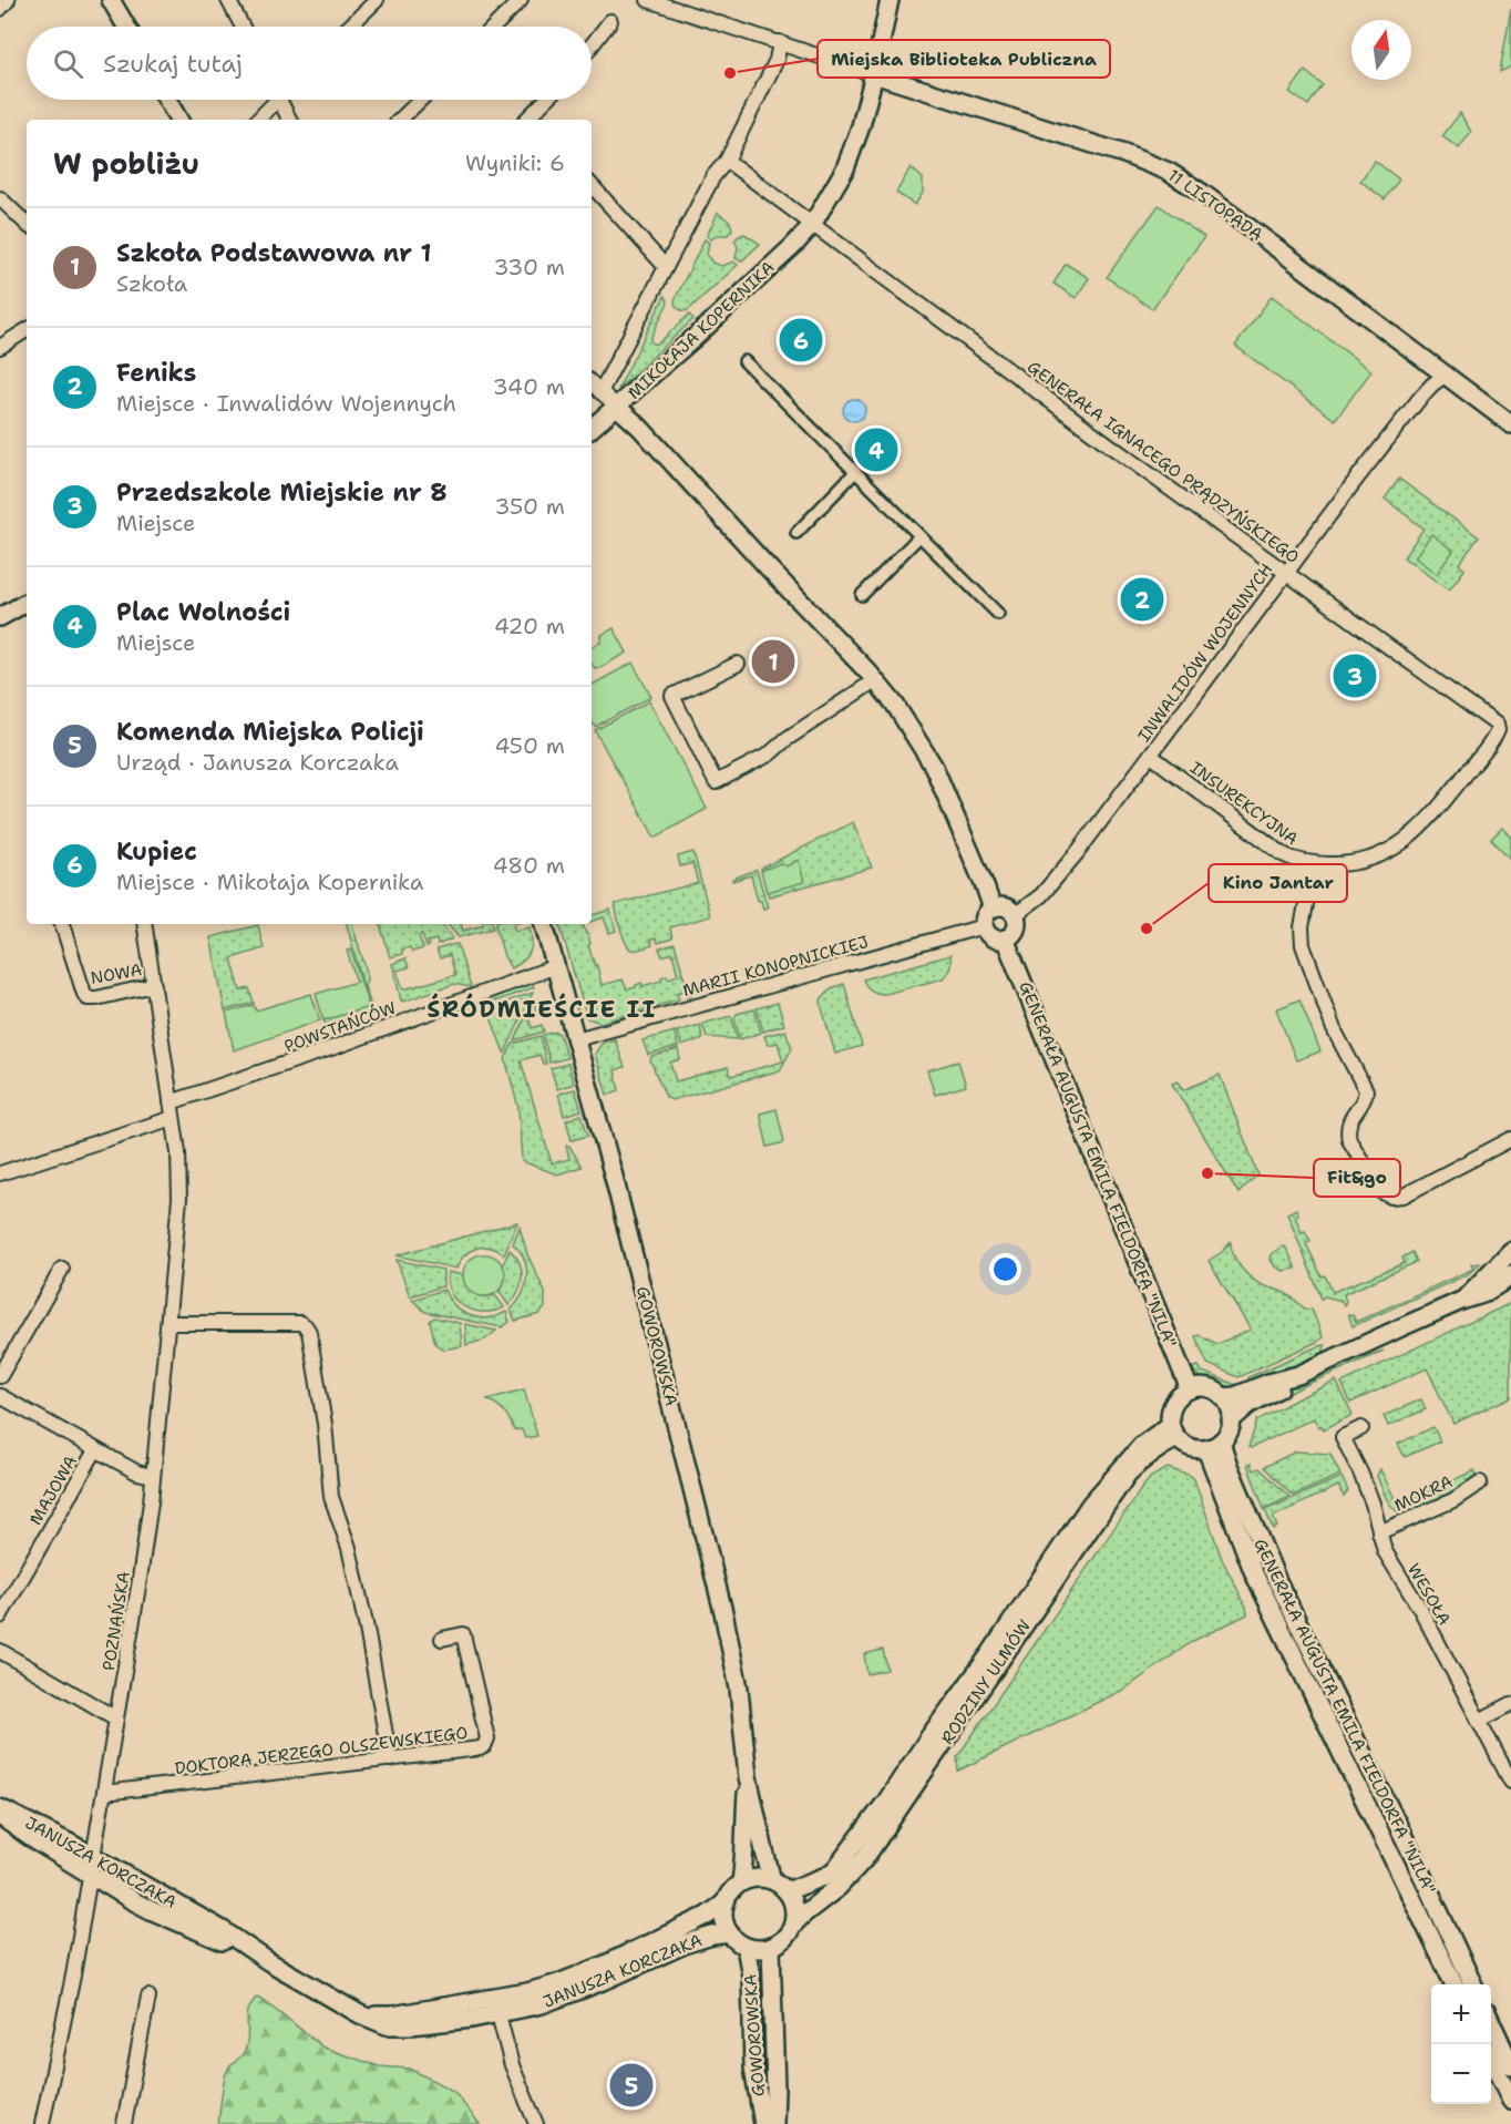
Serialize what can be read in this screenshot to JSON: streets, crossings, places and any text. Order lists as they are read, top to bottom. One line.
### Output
{"streets":{"street":["11 LISTOPADA","MIKOŁAJA KOPERNIKA","GENERAŁA IGNACEGO PRĄDZYŃSKIEGO","INWALIDÓW WOJENNYCH","INSUREKCYJNA","MARII KONOPNICKIEJ","NOWA","POWSTAŃCÓW","GENERAŁA AUGUSTA EMILA FIELDORFA \"NILA\"","GOWOROWSKA","MAJOWA","MOKRA","WESOŁA","POZNAŃSKA","RODZINY ULMÓW","DOKTORA JERZEGO OLSZEWSKIEGO","JANUSZA KORCZAKA"]},"crossings":[["11 LISTOPADA","MIKOŁAJA KOPERNIKA"],["11 LISTOPADA","INWALIDÓW WOJENNYCH"],["MIKOŁAJA KOPERNIKA","GENERAŁA IGNACEGO PRĄDZYŃSKIEGO"],["GENERAŁA IGNACEGO PRĄDZYŃSKIEGO","INWALIDÓW WOJENNYCH"],["GENERAŁA IGNACEGO PRĄDZYŃSKIEGO","INSUREKCYJNA"],["INWALIDÓW WOJENNYCH","INSUREKCYJNA"],["INWALIDÓW WOJENNYCH","MARII KONOPNICKIEJ"],["INWALIDÓW WOJENNYCH","GENERAŁA AUGUSTA EMILA FIELDORFA \"NILA\""],["MARII KONOPNICKIEJ","GENERAŁA AUGUSTA EMILA FIELDORFA \"NILA\""],["MARII KONOPNICKIEJ","GOWOROWSKA"],["NOWA","POZNAŃSKA"],["POWSTAŃCÓW","GOWOROWSKA"],["POWSTAŃCÓW","POZNAŃSKA"],["GENERAŁA AUGUSTA EMILA FIELDORFA \"NILA\"","RODZINY ULMÓW"],["GOWOROWSKA","RODZINY ULMÓW"],["GOWOROWSKA","JANUSZA KORCZAKA"],["MOKRA","WESOŁA"],["POZNAŃSKA","DOKTORA JERZEGO OLSZEWSKIEGO"],["POZNAŃSKA","JANUSZA KORCZAKA"],["RODZINY ULMÓW","JANUSZA KORCZAKA"]],"districts":["ŚRÓDMIEŚCIE II"],"places":["Miejska Biblioteka Publiczna","Kino Jantar","Fit&go"],"north":"top","page":{"search":"Szukaj tutaj","heading":["W pobliżu","Wyniki: 6"],"list":[{"mark":"1","name":"Szkoła Podstawowa nr 1","note":"Szkoła","value":"330 m"},{"mark":"2","name":"Feniks","note":"Miejsce · Inwalidów Wojennych","value":"340 m"},{"mark":"3","name":"Przedszkole Miejskie nr 8","note":"Miejsce","value":"350 m"},{"mark":"4","name":"Plac Wolności","note":"Miejsce","value":"420 m"},{"mark":"5","name":"Komenda Miejska Policji","note":"Urząd · Janusza Korczaka","value":"450 m"},{"mark":"6","name":"Kupiec","note":"Miejsce · Mikołaja Kopernika","value":"480 m"}],"pins":["6","4","2","1","3","5"],"map_buttons":["+","−"]}}
